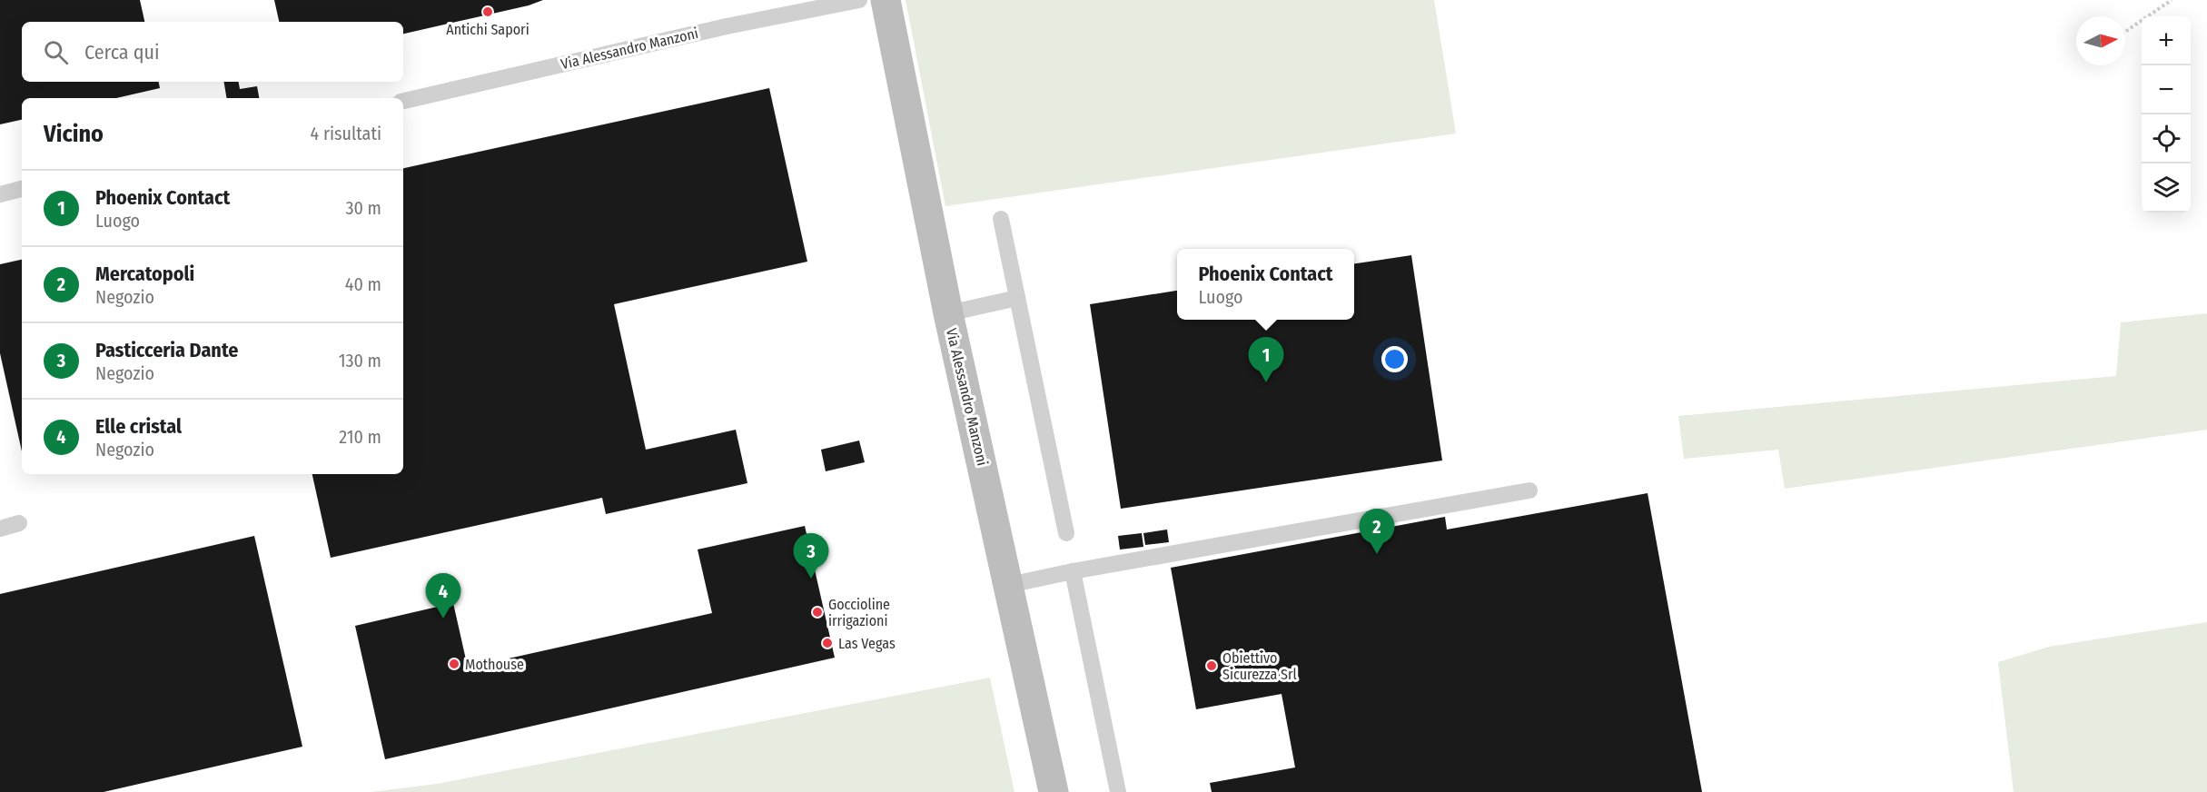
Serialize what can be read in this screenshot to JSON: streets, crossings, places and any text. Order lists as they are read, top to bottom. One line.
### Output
{"streets":{"main road":["Via Alessandro Manzoni"]},"places":["Antichi Sapori","Goccioline irrigazioni","Las Vegas","Mothouse","Obiettivo Sicurezza Srl"],"north":"right","page":{"map_buttons":["+","−"],"search":"Cerca qui","heading":["Vicino","4 risultati"],"list":[{"mark":"1","name":"Phoenix Contact","note":"Luogo","value":"30 m"},{"mark":"2","name":"Mercatopoli","note":"Negozio","value":"40 m"},{"mark":"3","name":"Pasticceria Dante","note":"Negozio","value":"130 m"},{"mark":"4","name":"Elle cristal","note":"Negozio","value":"210 m"}],"popup":["Phoenix Contact","Luogo"],"pins":["1","2","3","4"]}}
